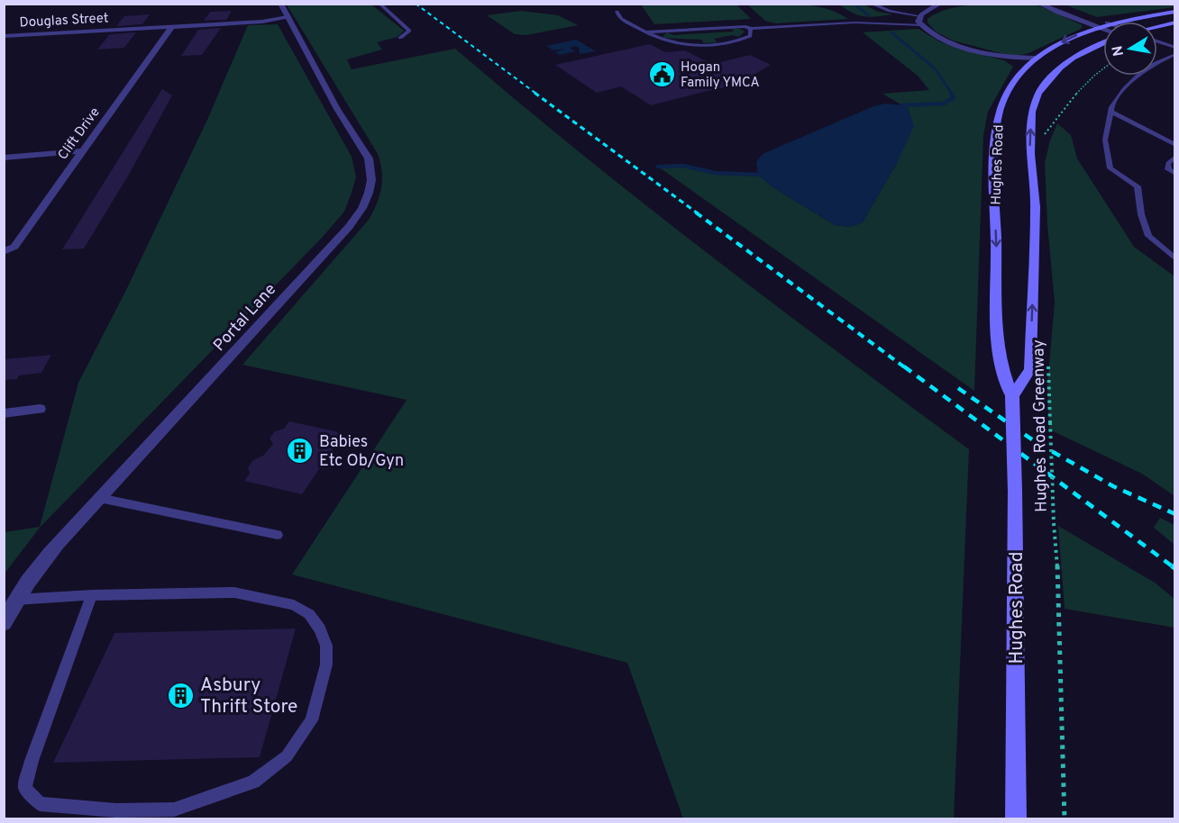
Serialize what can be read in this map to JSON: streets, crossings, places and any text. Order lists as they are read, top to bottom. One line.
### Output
{"streets":{"main road":["Hughes Road"],"street":["Douglas Street","Clift Drive","Portal Lane"],"path":["Hughes Road Greenway"]},"crossings":[["Douglas Street","Clift Drive"],["Douglas Street","Portal Lane"]],"places":{"public building":["Hogan Family YMCA"],"building":["Babies Etc Ob/Gyn","Asbury Thrift Store"]},"north":"left"}
